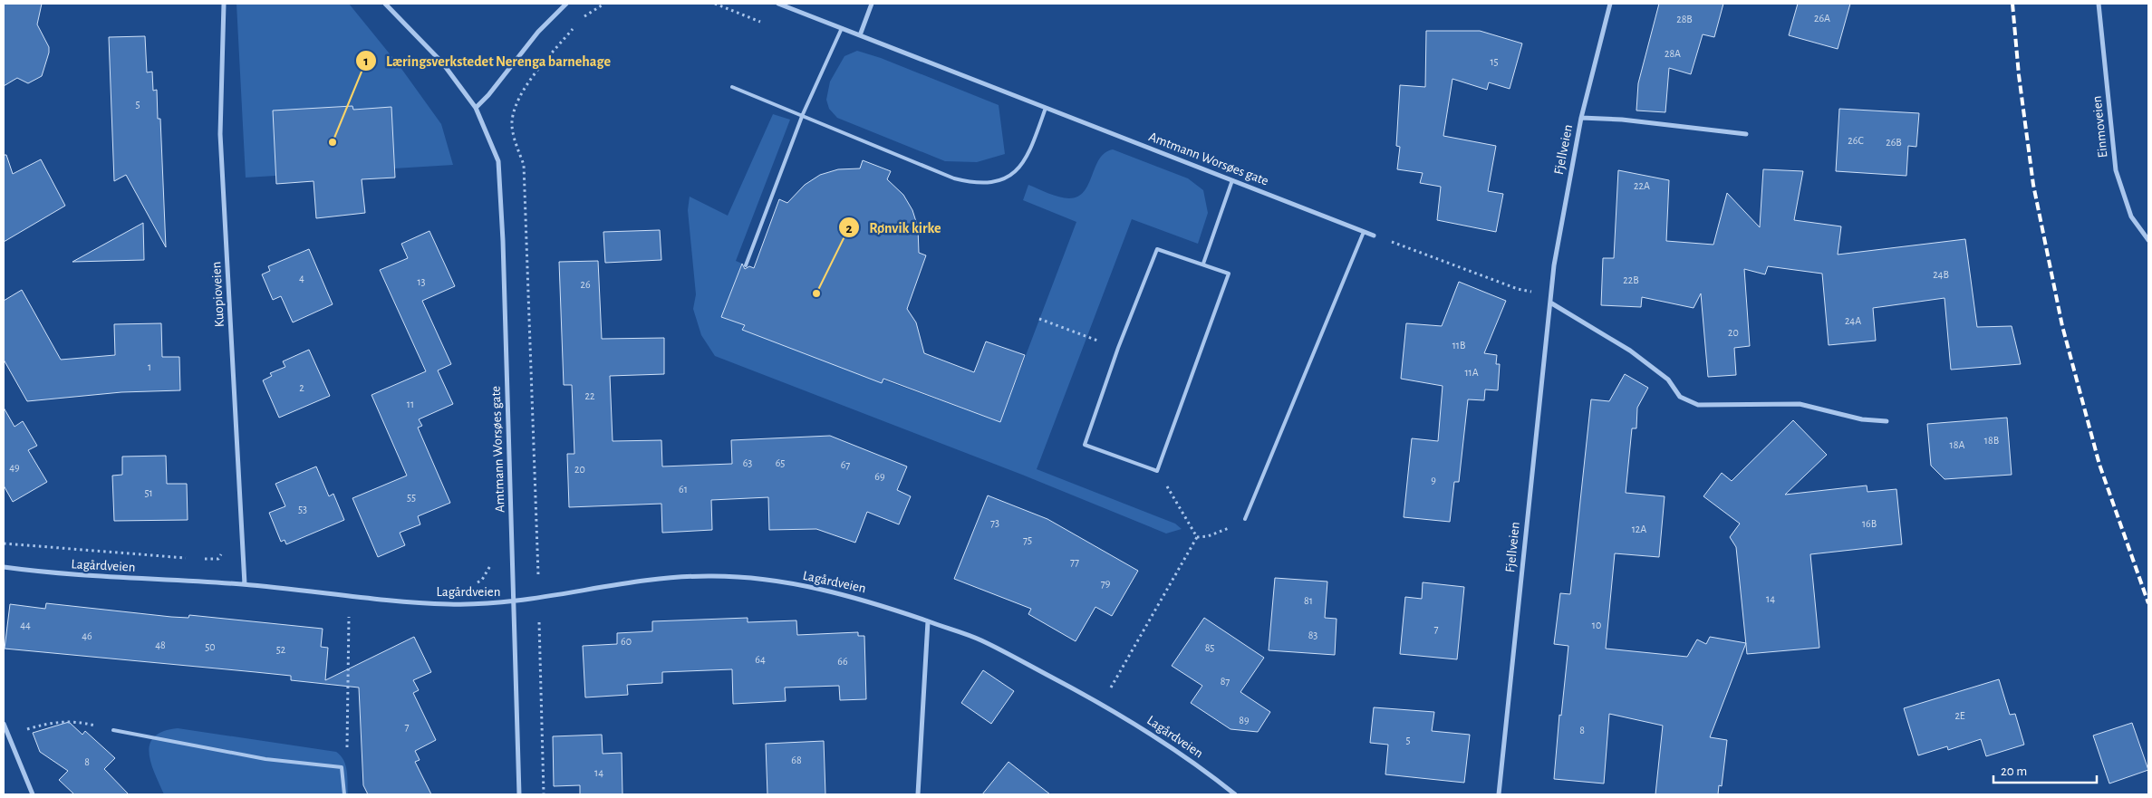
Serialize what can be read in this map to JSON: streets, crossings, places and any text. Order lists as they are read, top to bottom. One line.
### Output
{"streets":{"street":["Einmoveien","Fjellveien","Amtmann Worsøes gate","Kuopioveien","Lagårdveien"]},"crossings":[["Amtmann Worsøes gate","Lagårdveien"],["Kuopioveien","Lagårdveien"]],"places":["Læringsverkstedet Nerenga barnehage","Rønvik kirke"],"house_numbers":["26A","28B","28A","15","5","26C","26B","22A","24B","4","22B","13","26","24A","20","11B","1","11A","2","22","11","18B","18A","63","65","67","49","20","69","9","61","51","55","53","73","16B","12A","75","77","79","14","81","44","10","7","83","46","60","48","50","85","52","64","66","87","2E","89","7","8","5","68","8","14"],"scale_bar":"20 m"}
